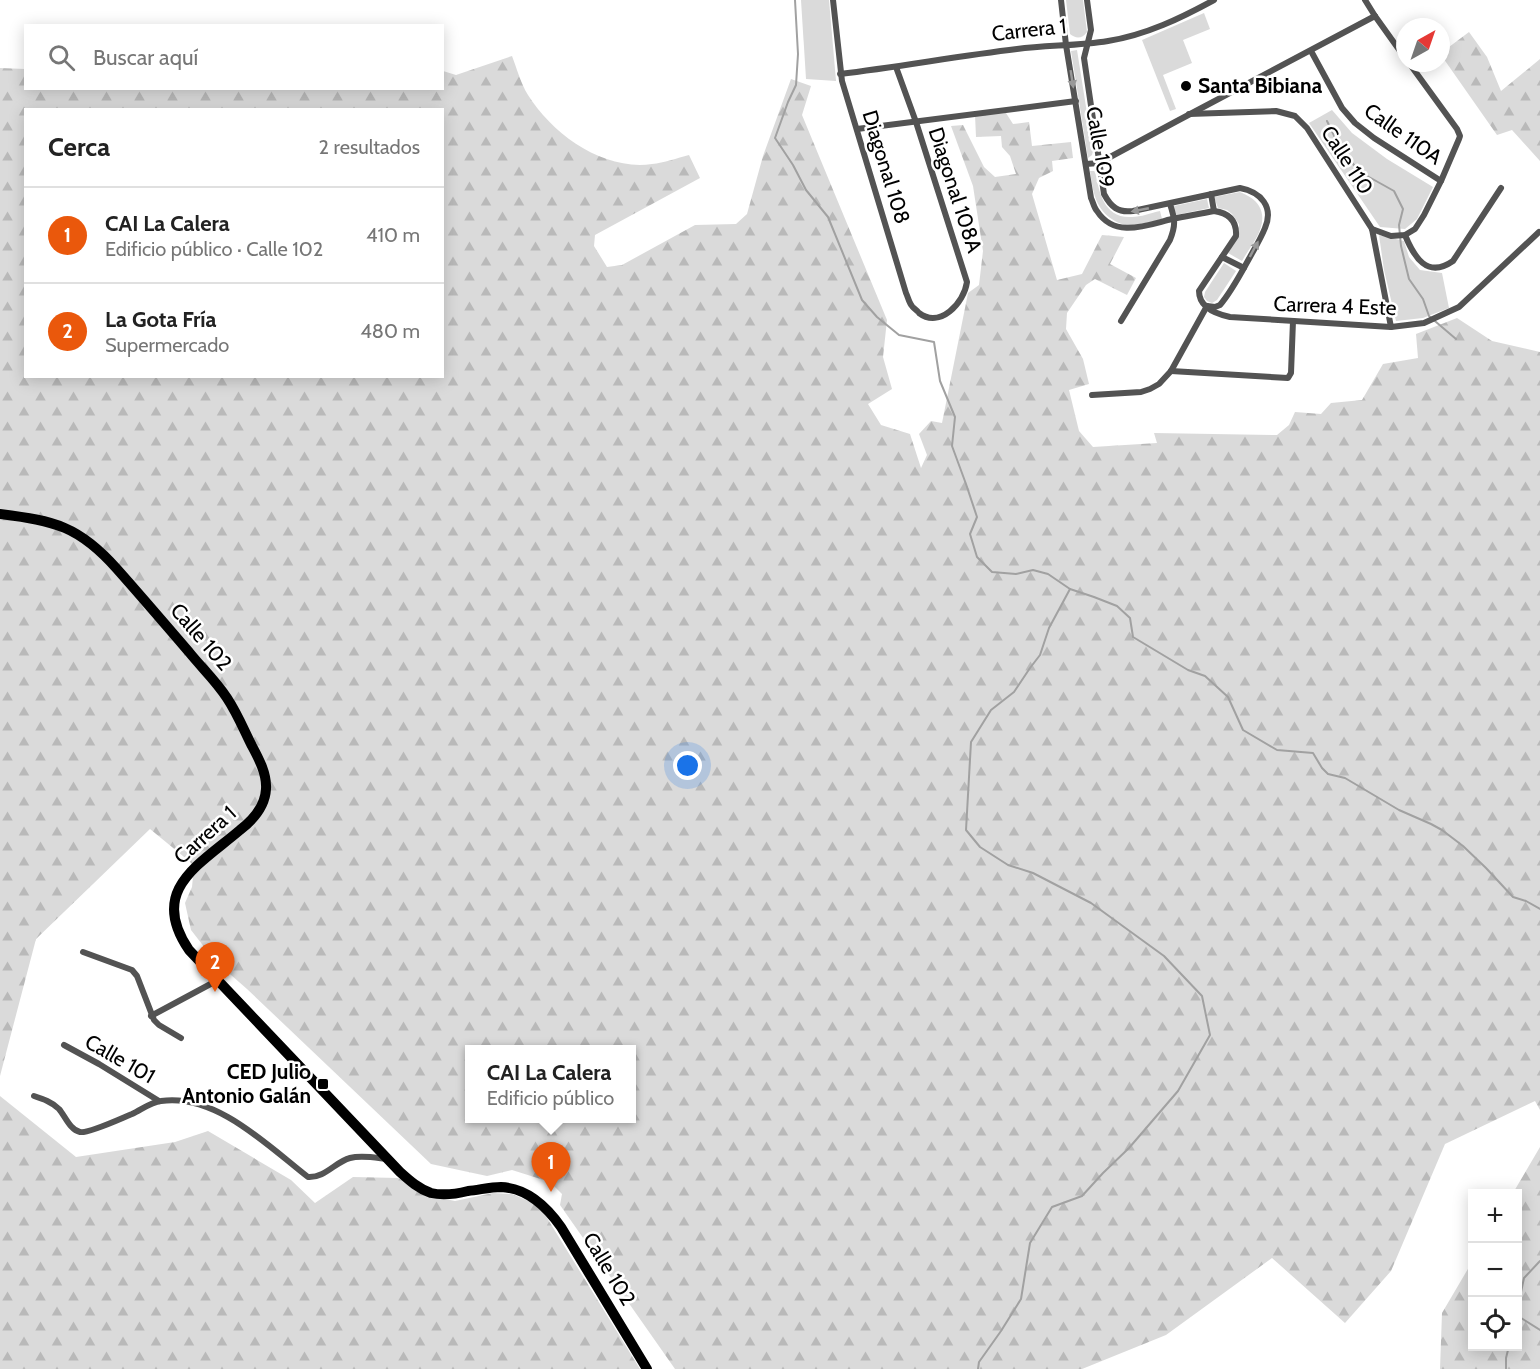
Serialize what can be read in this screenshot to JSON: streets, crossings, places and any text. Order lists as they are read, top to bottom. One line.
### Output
{"streets":{"main road":["Carrera 1","Calle 102"],"street":["Calle 110A","Calle 109","Calle 110","Diagonal 108","Diagonal 108A","Carrera 4 Este","Calle 101"]},"crossings":[["Carrera 1","Calle 109"],["Carrera 1","Diagonal 108"],["Carrera 1","Diagonal 108A"],["Carrera 1","Calle 102"],["Calle 110","Carrera 4 Este"],["Diagonal 108","Diagonal 108A"]],"places":{"other":["Santa Bibiana"],"transit":["CED Julio Antonio Galán"]},"north":"top right","page":{"search":"Buscar aquí","heading":["Cerca","2 resultados"],"list":[{"mark":"1","name":"CAI La Calera","note":"Edificio público · Calle 102","value":"410 m"},{"mark":"2","name":"La Gota Fría","note":"Supermercado","value":"480 m"}],"pins":["2","1"],"popup":["CAI La Calera","Edificio público"],"map_buttons":["+","−"]}}
